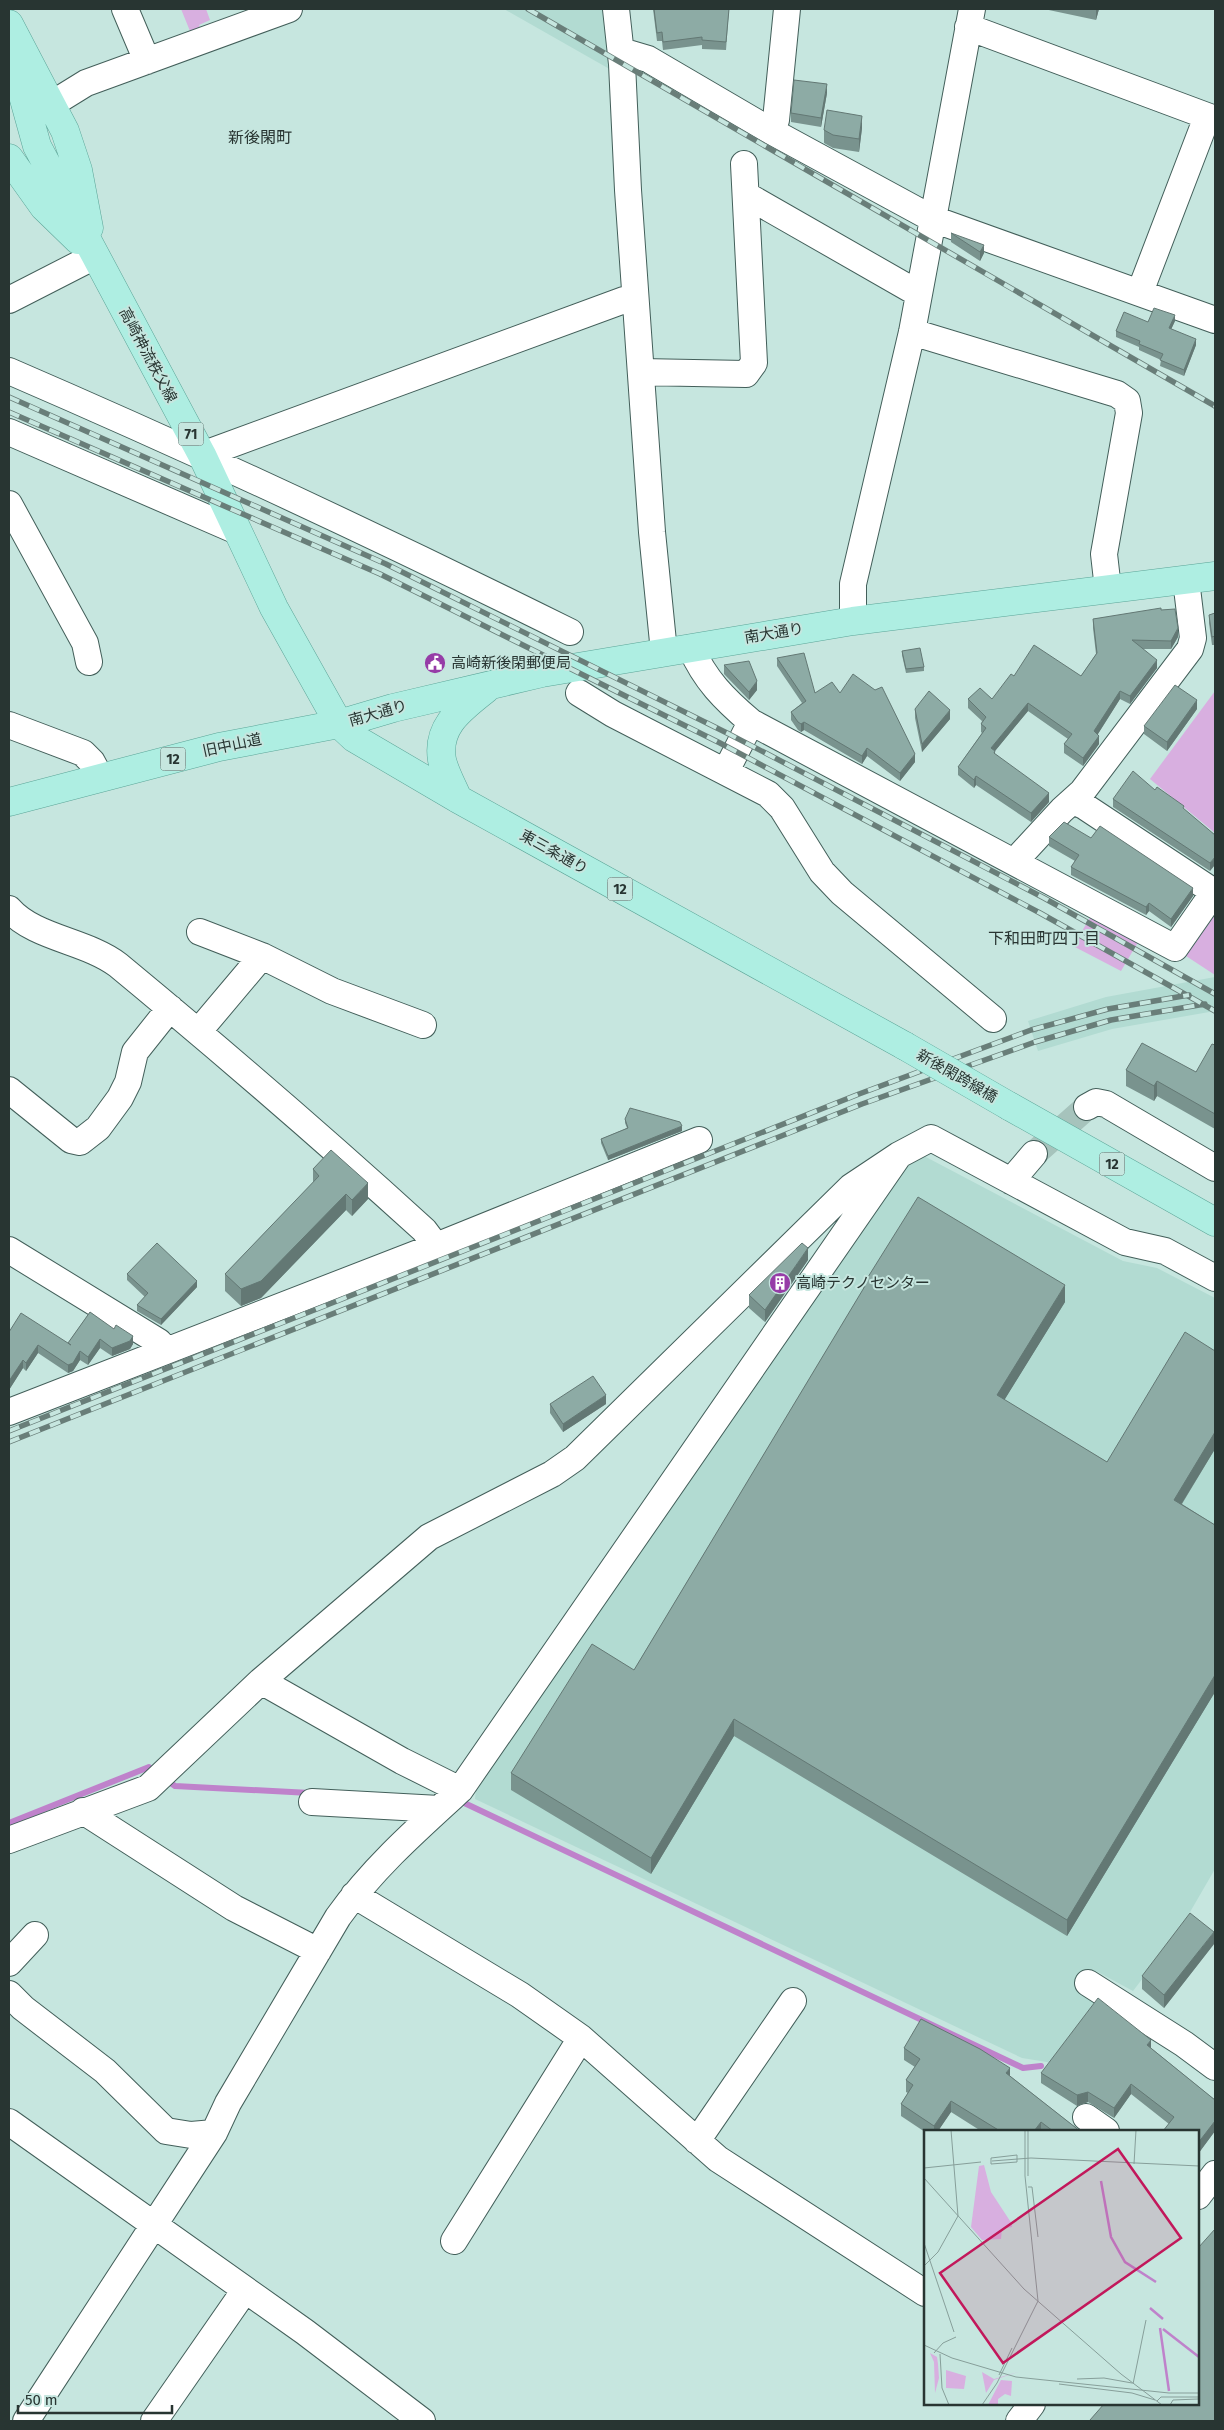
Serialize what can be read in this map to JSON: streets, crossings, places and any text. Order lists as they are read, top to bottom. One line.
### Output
{"streets":{"main road":["高崎神流秩父線","71","南大通り","旧中山道","12","東三条通り","新後閑跨線橋"]},"crossings":[["高崎神流秩父線","71"],["高崎神流秩父線","南大通り"],["高崎神流秩父線","旧中山道"],["高崎神流秩父線","東三条通り"],["南大通り","旧中山道"],["南大通り","東三条通り"],["旧中山道","東三条通り"],["東三条通り","新後閑跨線橋"]],"districts":["新後閑町","下和田町四丁目"],"places":{"public building":["高崎新後閑郵便局"],"building":["高崎テクノセンター"]},"scale_bar":"50 m"}
